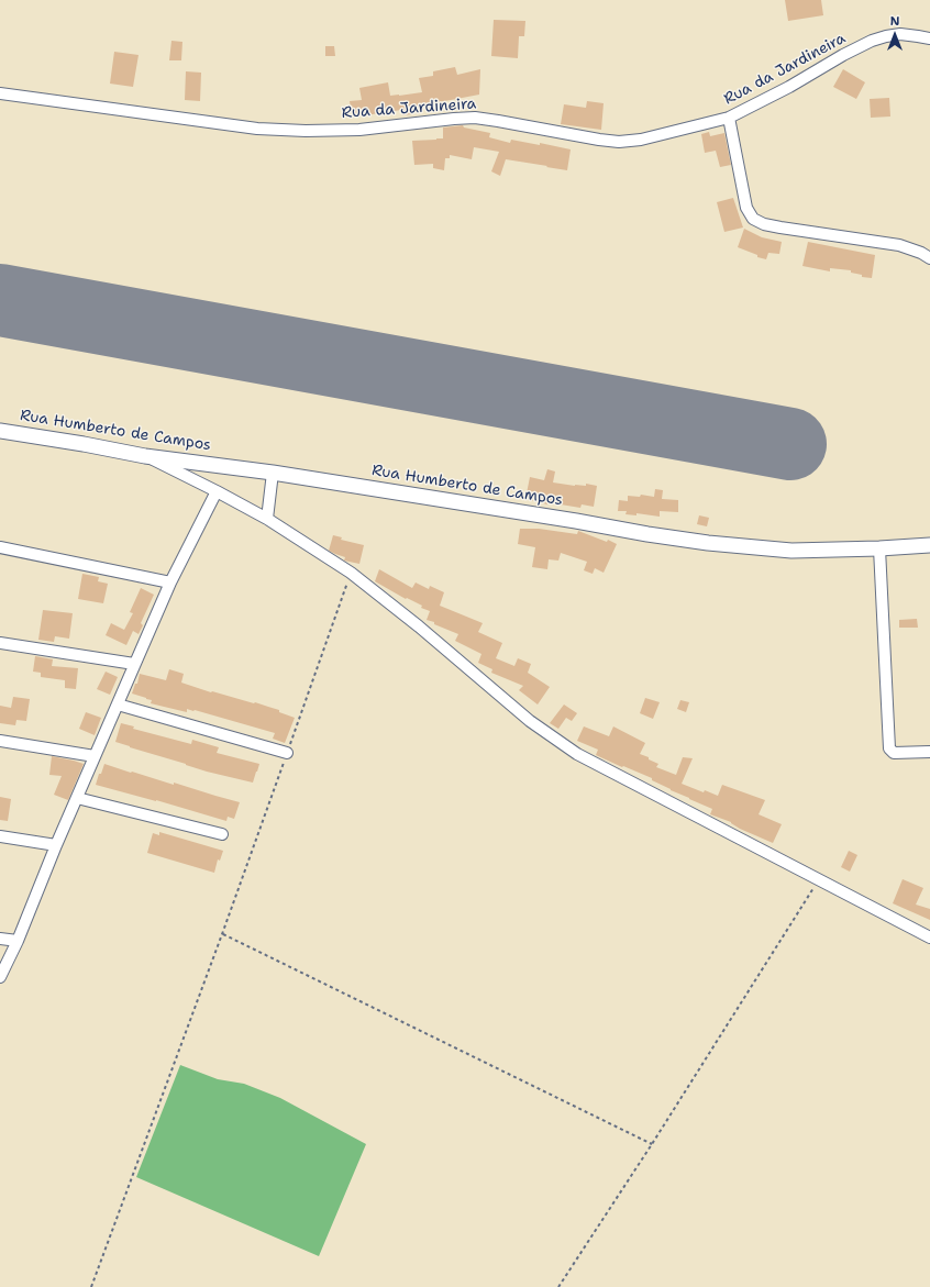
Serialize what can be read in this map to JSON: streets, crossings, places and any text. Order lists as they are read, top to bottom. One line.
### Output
{"streets":{"street":["Rua da Jardineira","Rua Humberto de Campos"]},"north":"top"}
